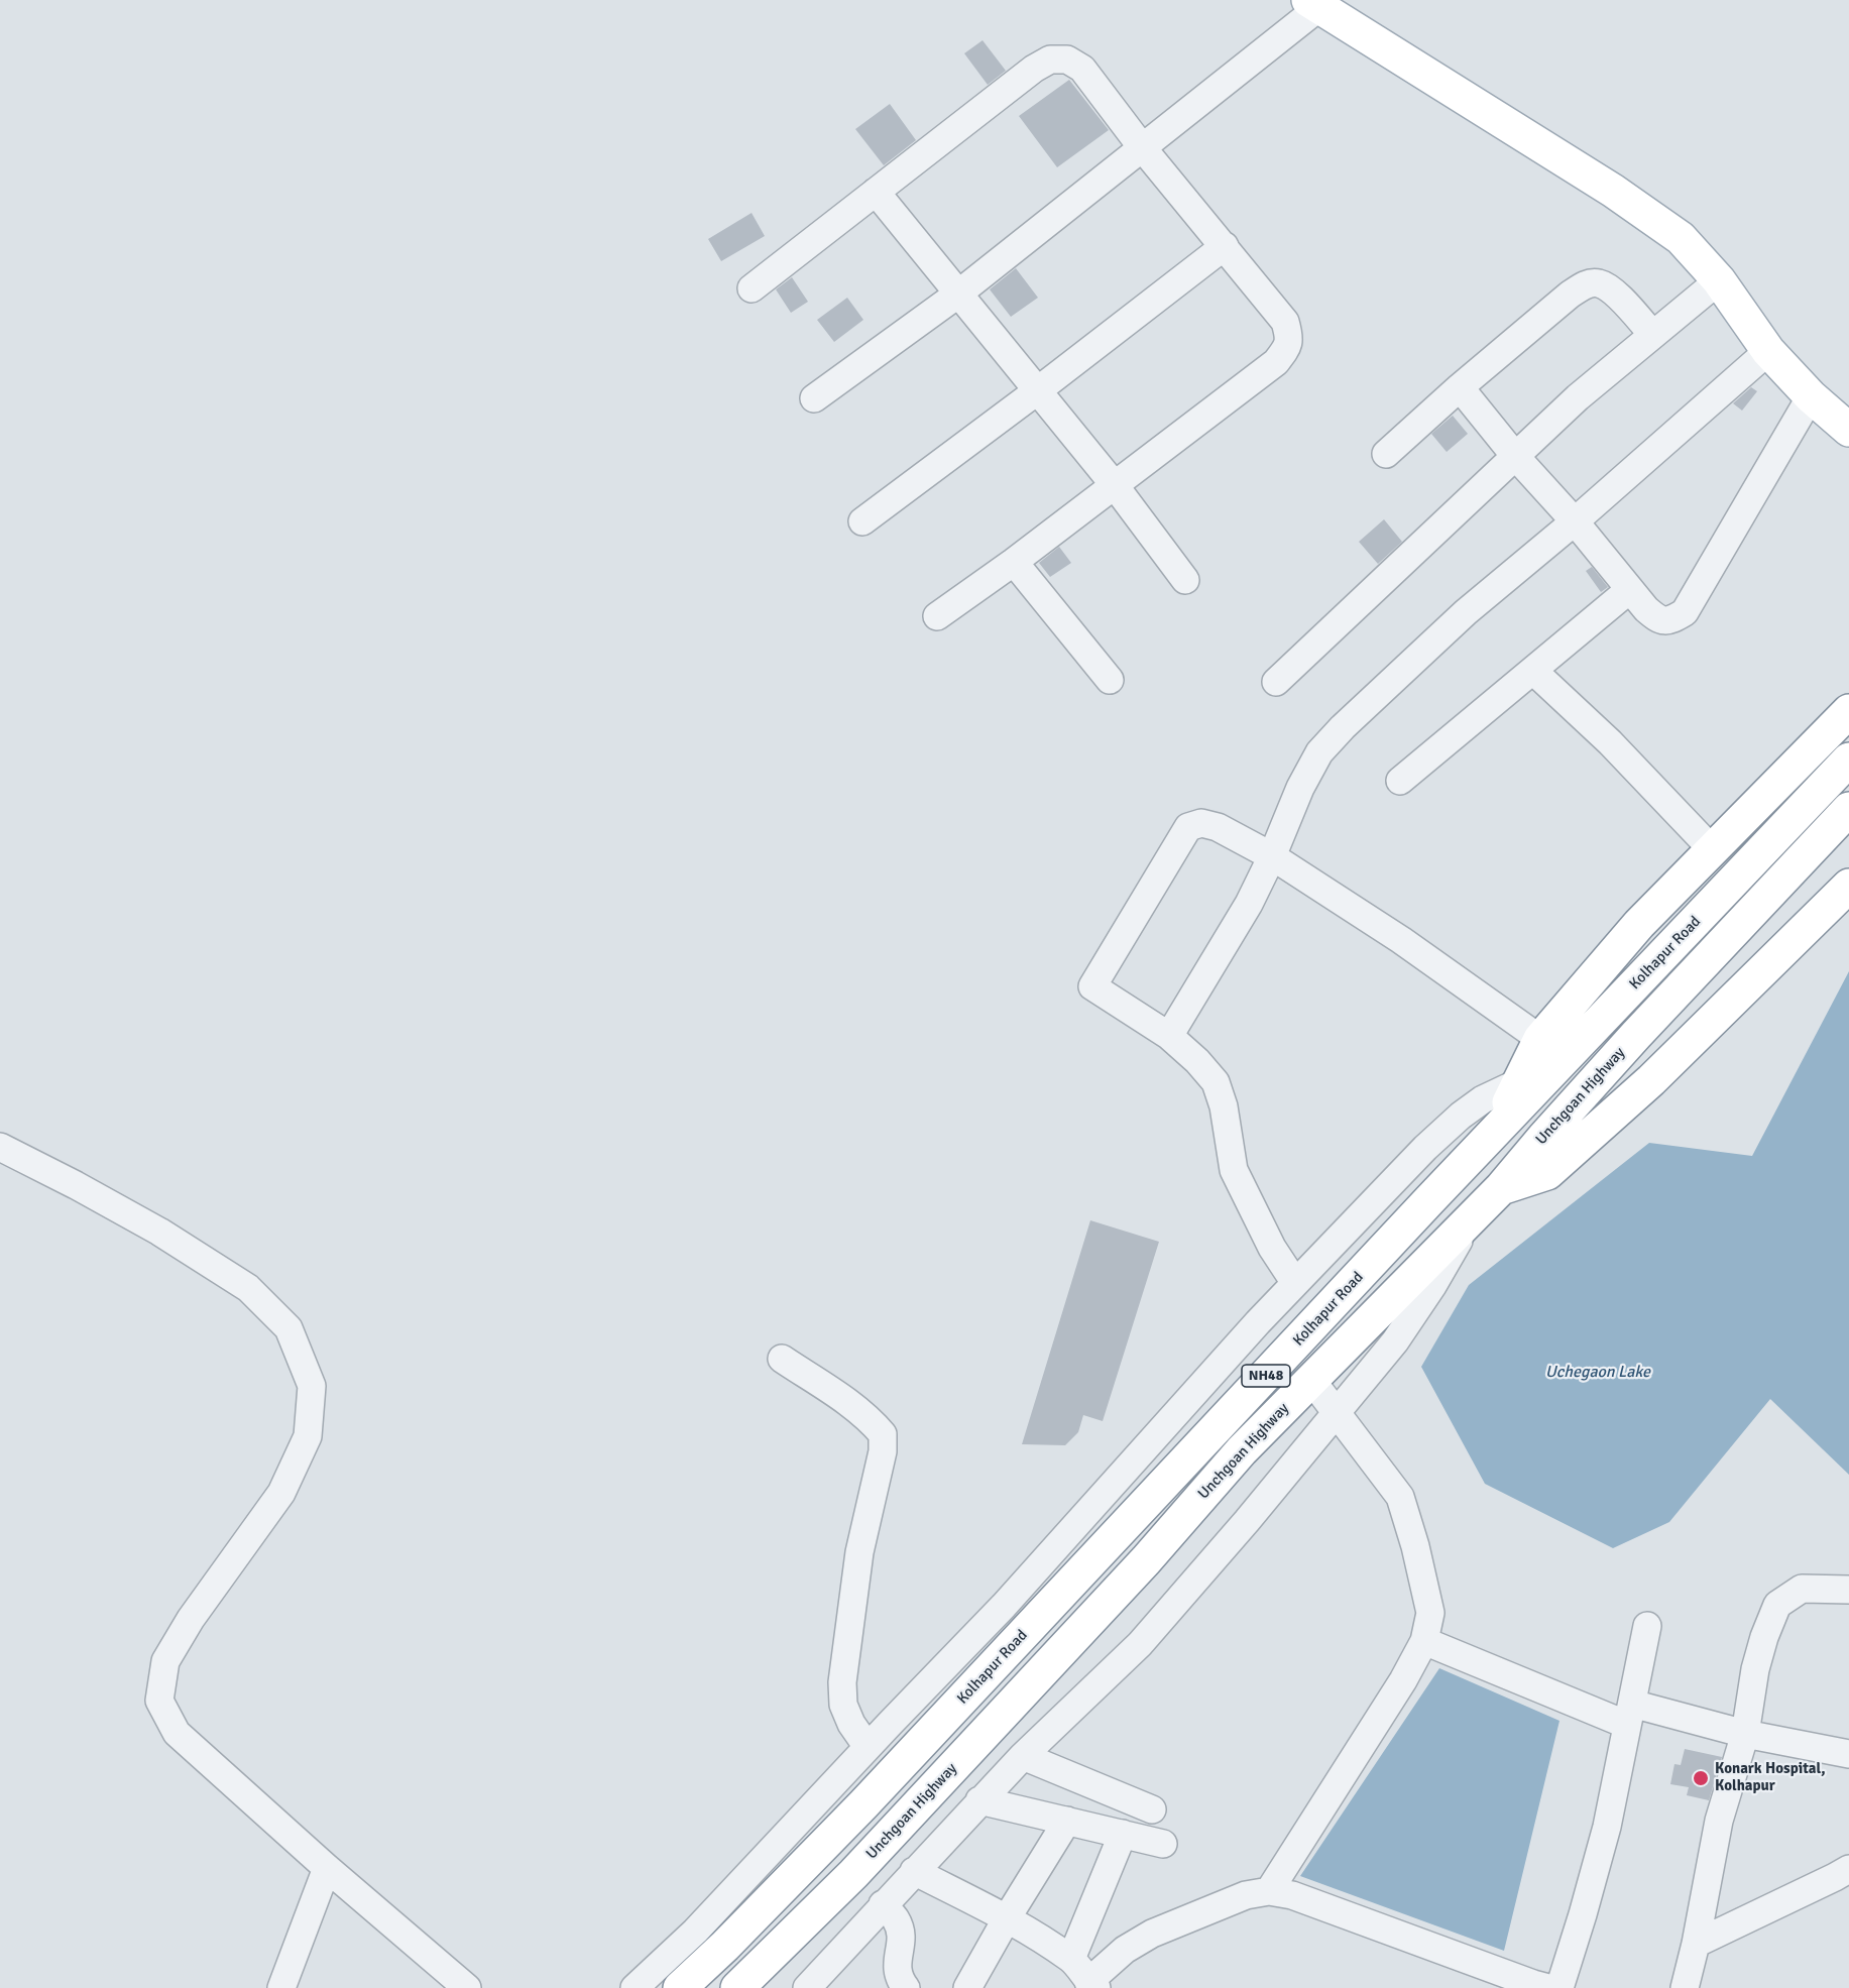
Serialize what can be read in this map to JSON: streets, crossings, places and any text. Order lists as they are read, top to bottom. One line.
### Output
{"streets":{"main road":["Kolhapur Road","Unchgoan Highway","NH48"]},"water":["Uchegaon Lake"],"places":["Konark Hospital, Kolhapur"]}
